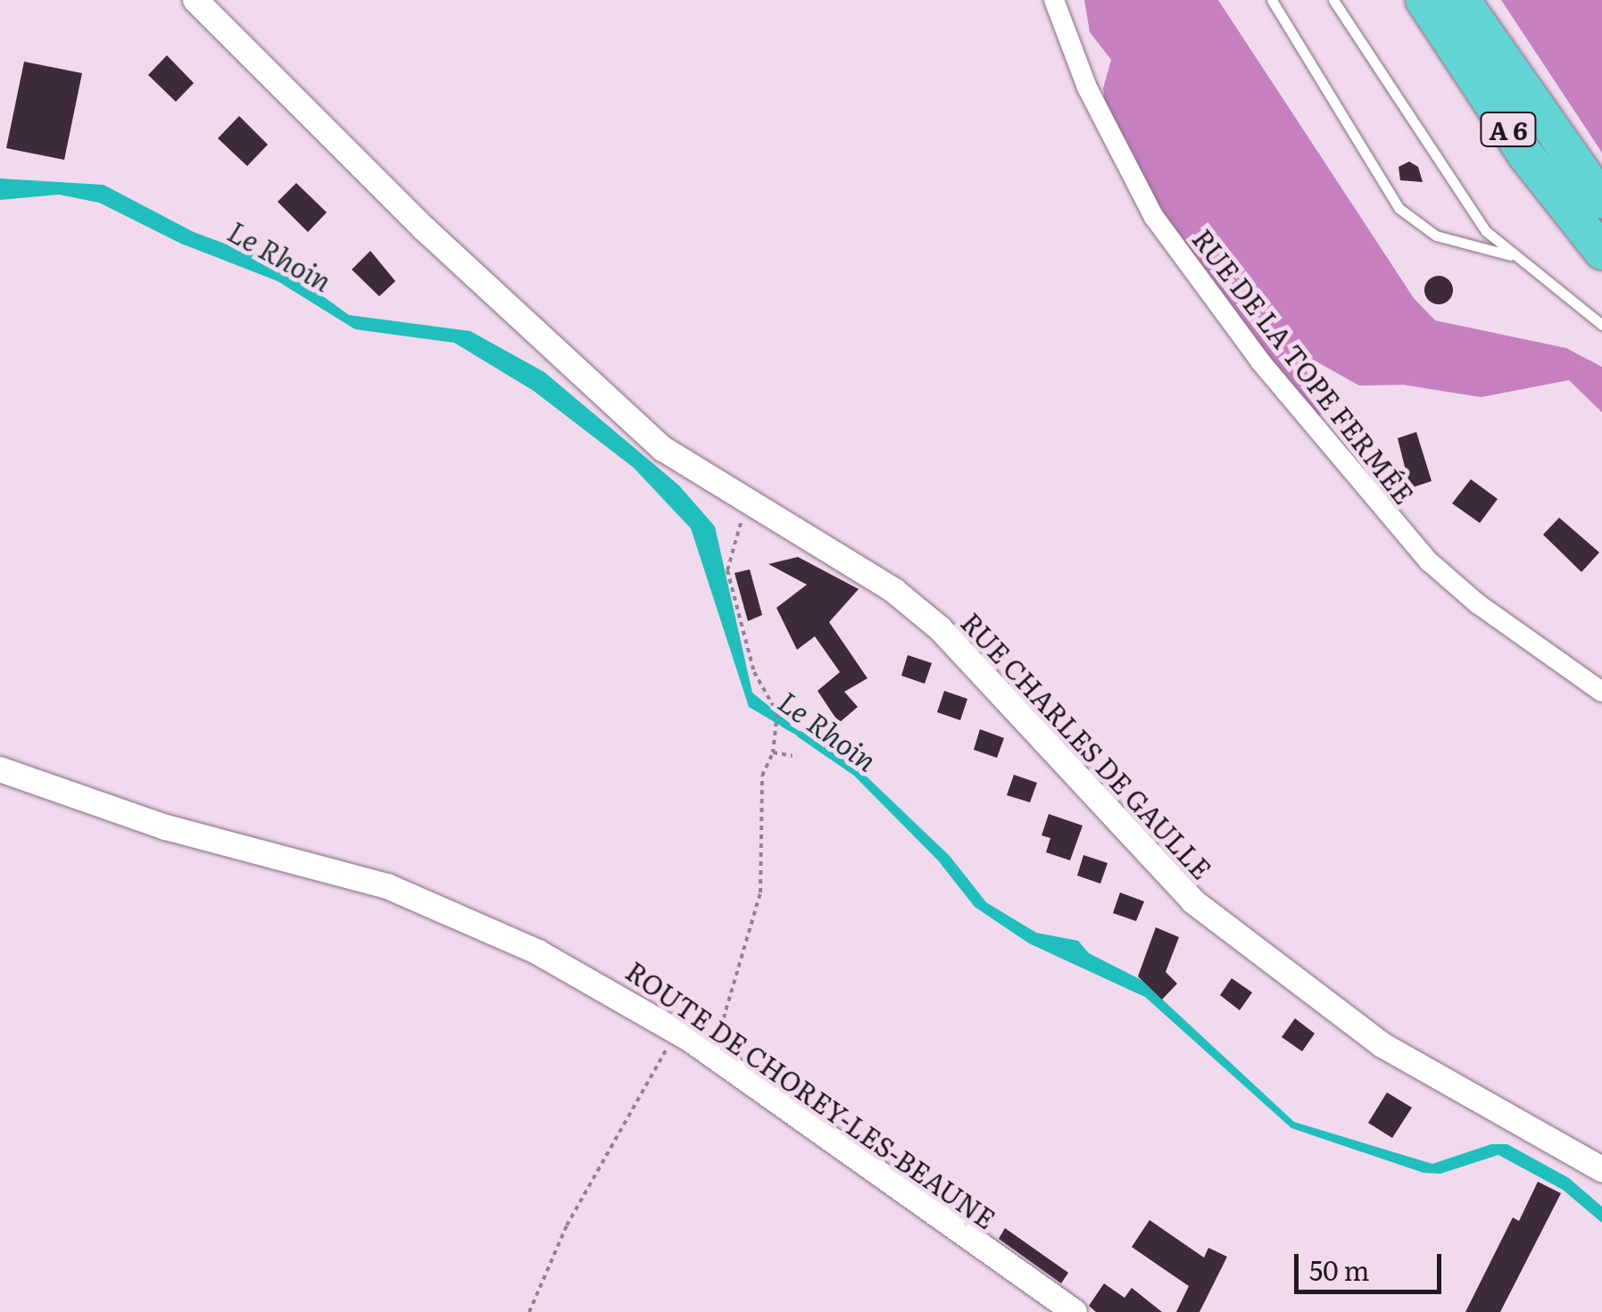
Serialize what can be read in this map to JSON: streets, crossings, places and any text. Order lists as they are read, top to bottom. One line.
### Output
{"streets":{"highway":["A 6"],"street":["RUE DE LA TOPE FERMÉE","RUE CHARLES DE GAULLE","ROUTE DE CHOREY-LES-BEAUNE"]},"water":["Le Rhoin"],"scale_bar":"50 m"}
